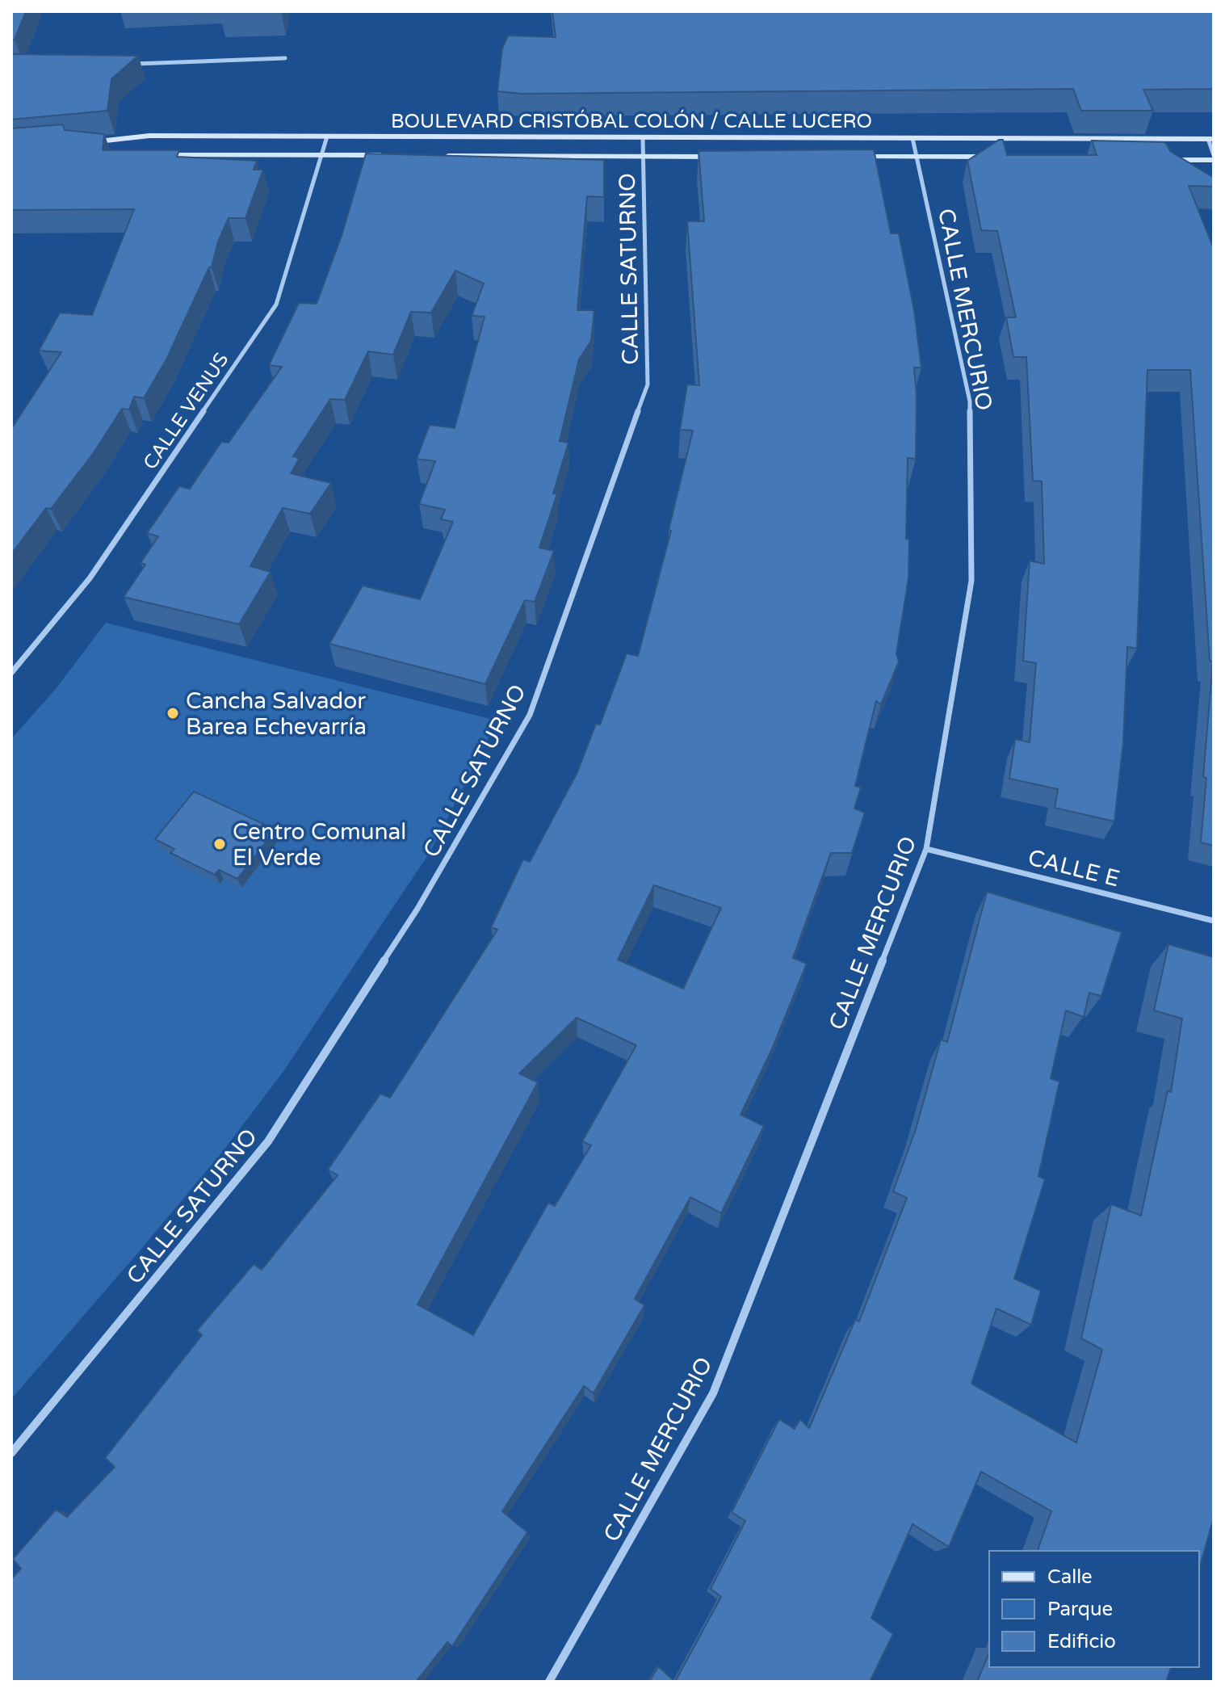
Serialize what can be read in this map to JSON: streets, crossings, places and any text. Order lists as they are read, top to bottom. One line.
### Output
{"streets":{"street":["BOULEVARD CRISTÓBAL COLÓN / CALLE LUCERO","CALLE SATURNO","CALLE MERCURIO","CALLE VENUS","CALLE E"]},"crossings":[["BOULEVARD CRISTÓBAL COLÓN / CALLE LUCERO","CALLE SATURNO"],["BOULEVARD CRISTÓBAL COLÓN / CALLE LUCERO","CALLE MERCURIO"],["BOULEVARD CRISTÓBAL COLÓN / CALLE LUCERO","CALLE VENUS"],["CALLE MERCURIO","CALLE E"]],"places":["Cancha Salvador Barea Echevarría","Centro Comunal El Verde"],"legend":["Calle","Parque","Edificio"]}
